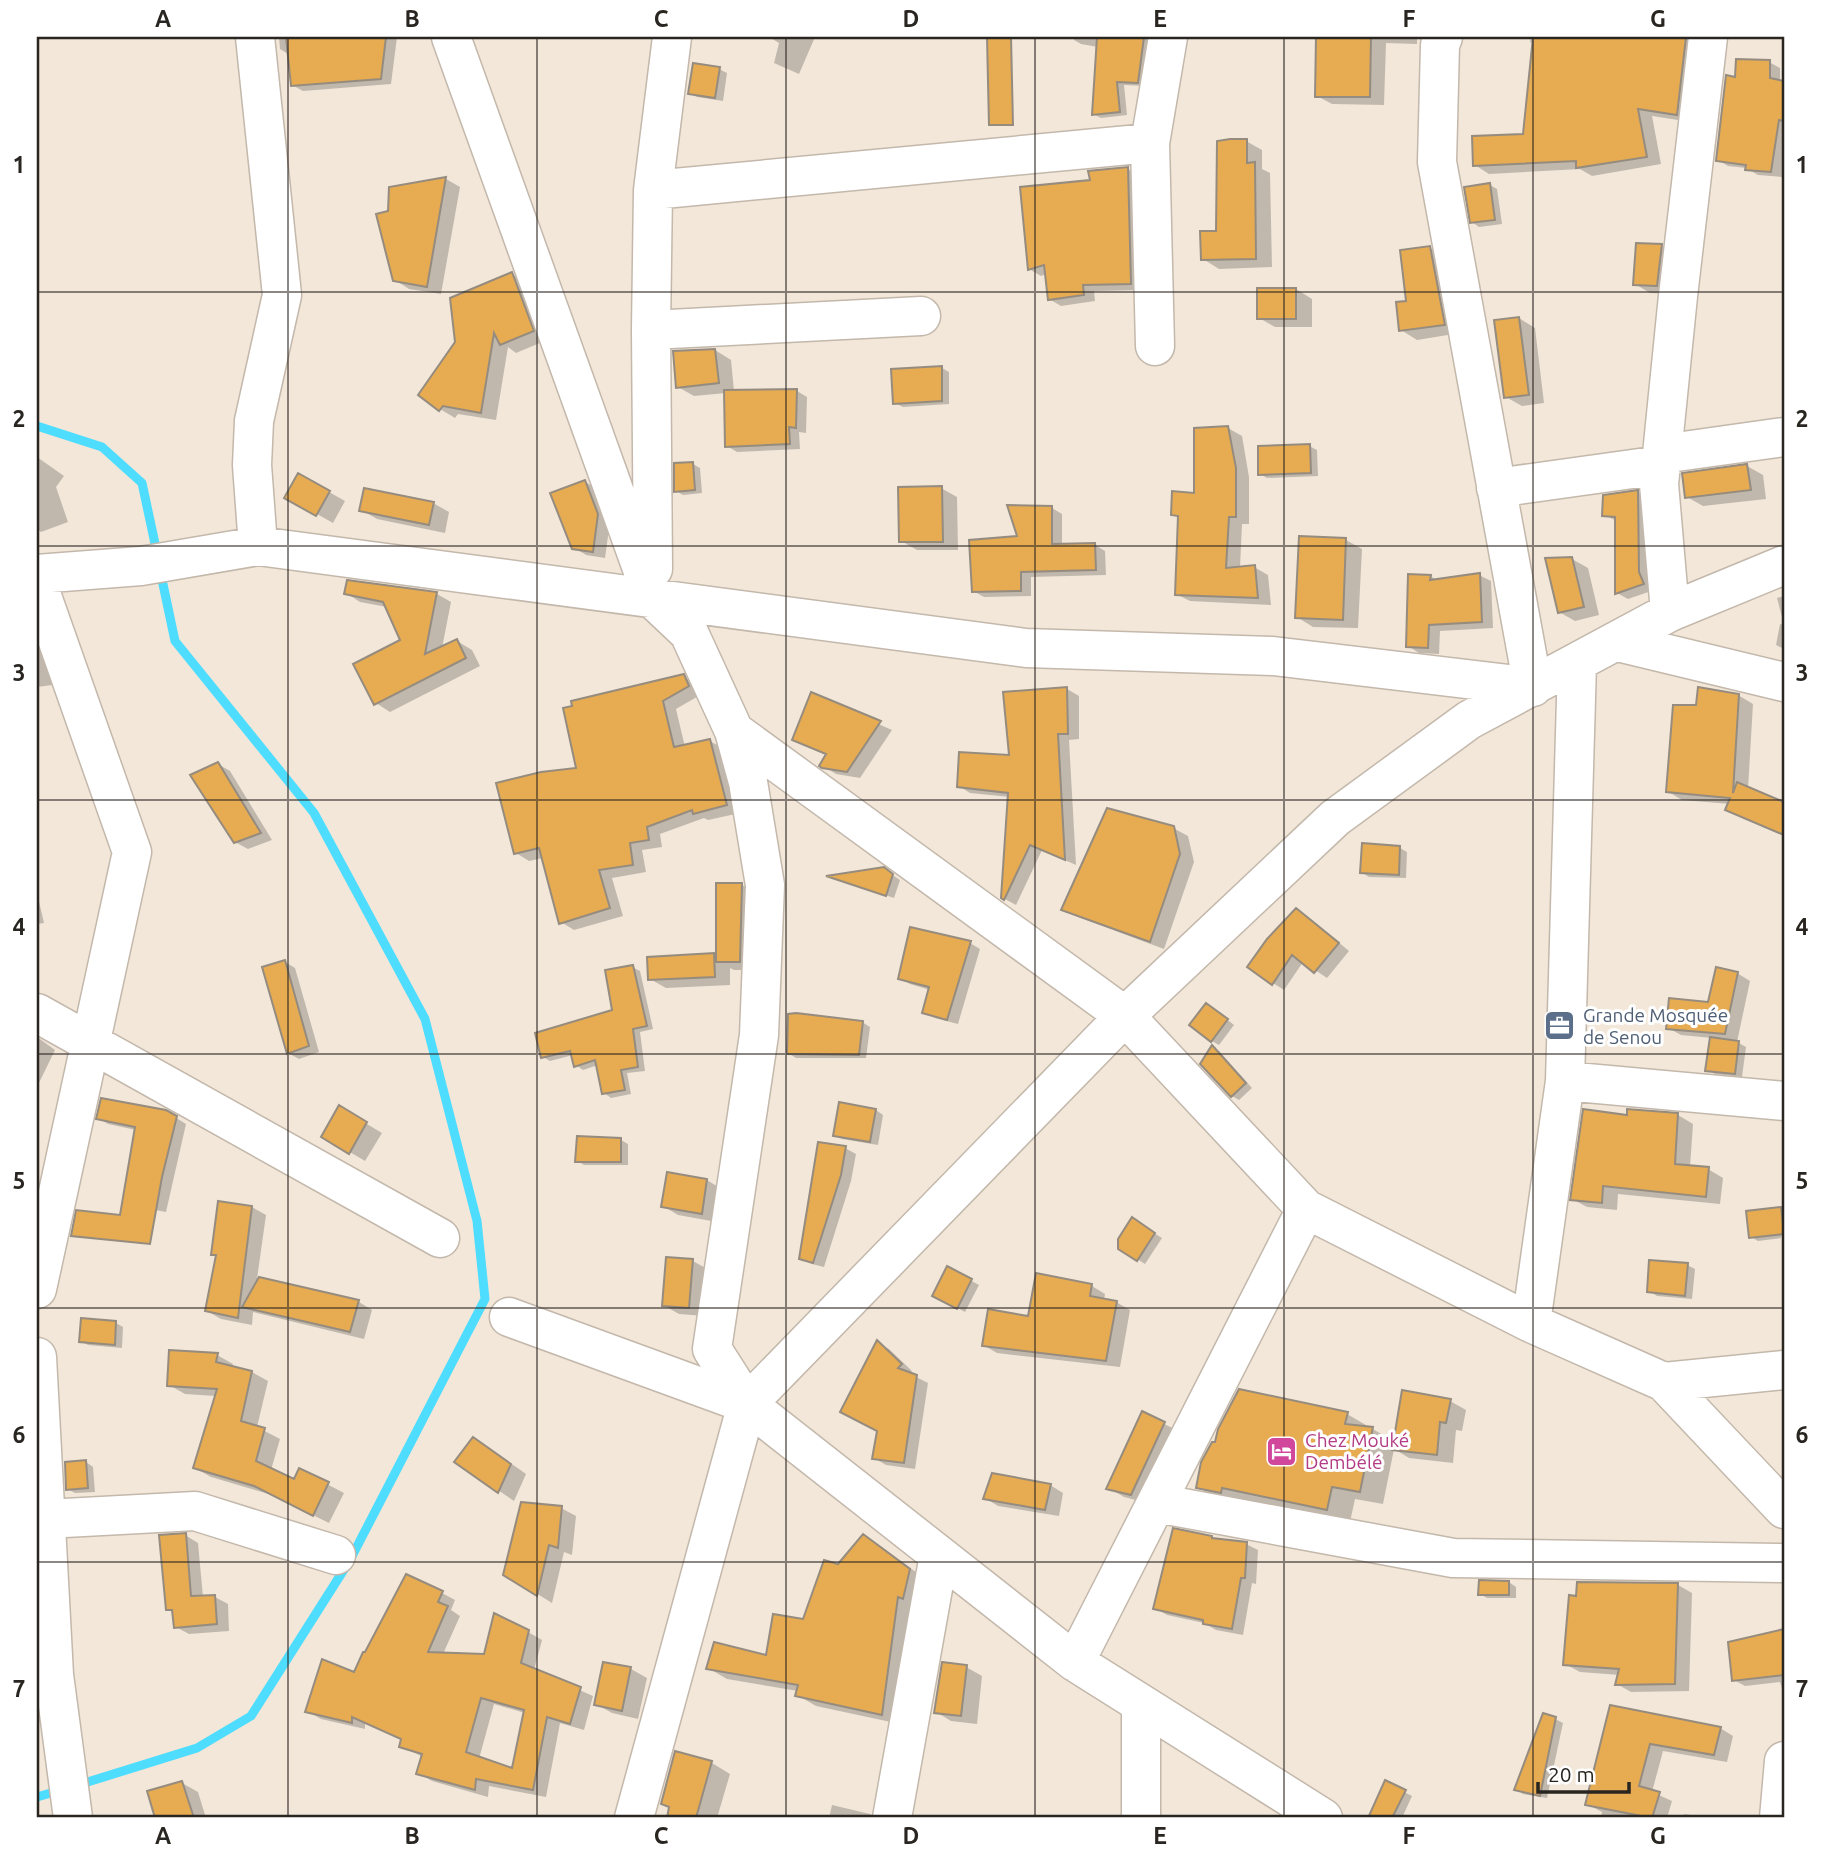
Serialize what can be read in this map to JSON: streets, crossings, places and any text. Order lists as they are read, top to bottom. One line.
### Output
{"places":{"office":["Grande Mosquée de Senou"],"hotel":["Chez Mouké Dembélé"]},"scale_bar":"20 m","grid":{"columns":["A","B","C","D","E","F","G"],"rows":["1","2","3","4","5","6","7"]}}
